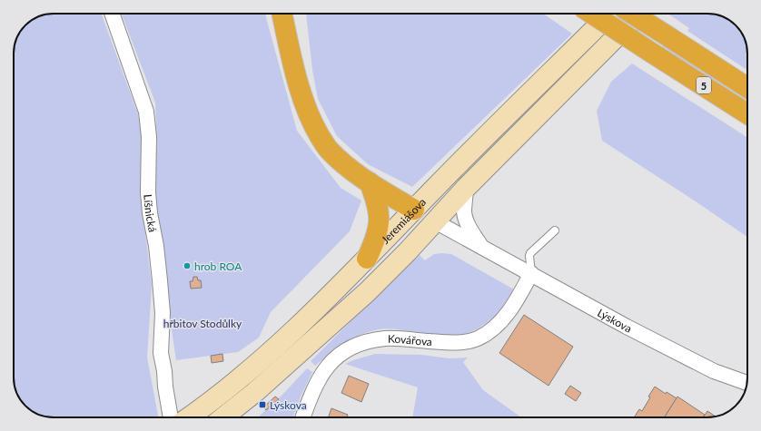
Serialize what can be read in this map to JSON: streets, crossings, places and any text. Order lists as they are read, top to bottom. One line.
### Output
{"streets":{"highway":["5"],"main road":["Jeremiášova"],"street":["Líšnická","Lýskova","Kovářova"]},"crossings":[["Lýskova","Kovářova"]],"parks":["hřbitov Stodůlky"],"places":{"other":["hrob ROA"],"transit":["Lýskova"]}}
